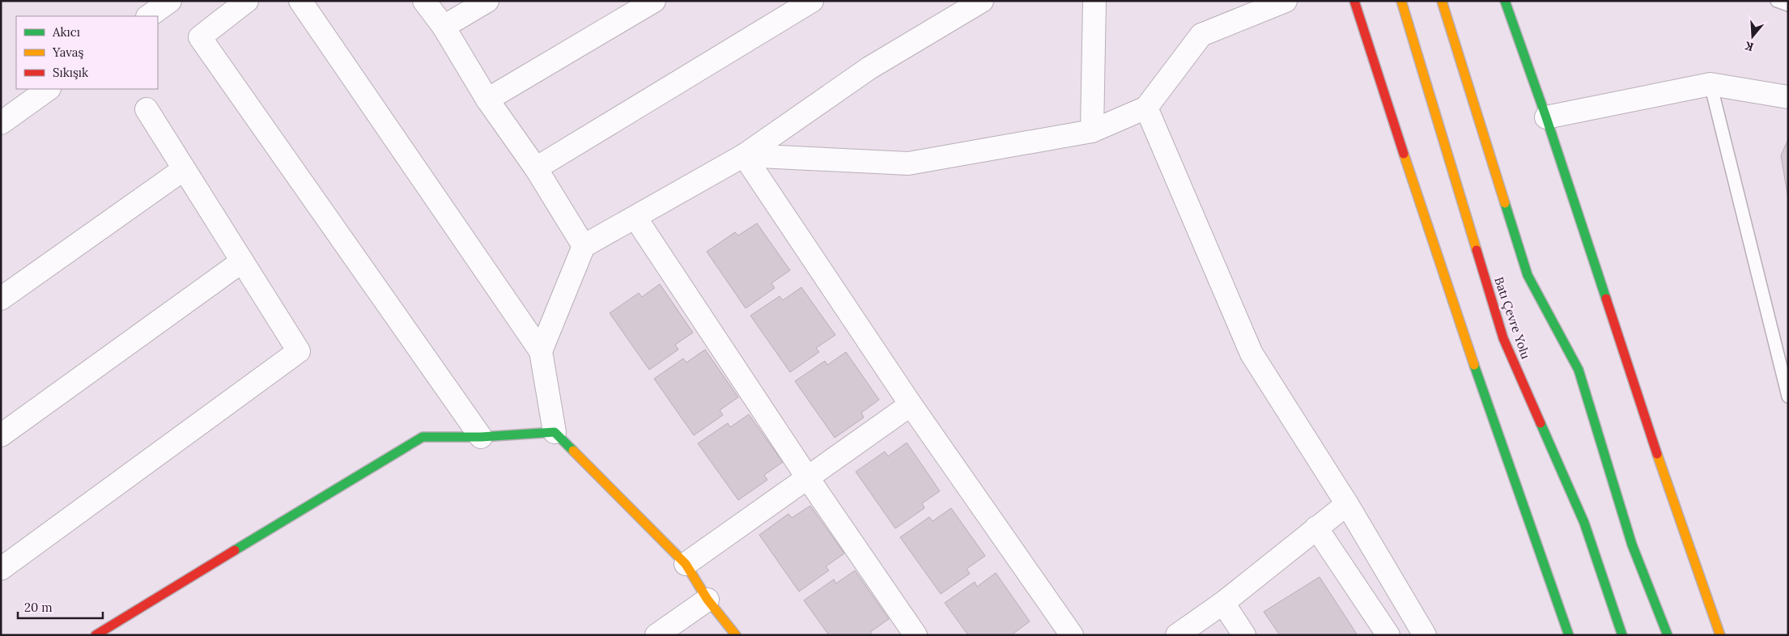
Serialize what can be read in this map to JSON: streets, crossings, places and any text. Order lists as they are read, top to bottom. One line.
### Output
{"streets":{"main road":["Batı Çevre Yolu"]},"legend":["Akıcı","Yavaş","Sıkışık"],"scale_bar":"20 m","north":"bottom"}
